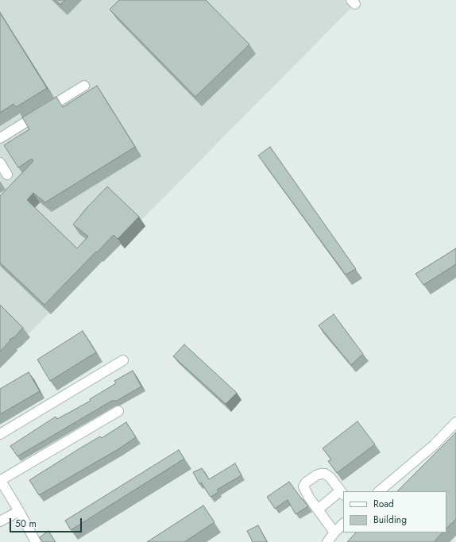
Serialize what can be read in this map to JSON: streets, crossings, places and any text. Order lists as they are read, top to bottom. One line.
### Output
{"legend":["Road","Building"],"scale_bar":"50 m"}
